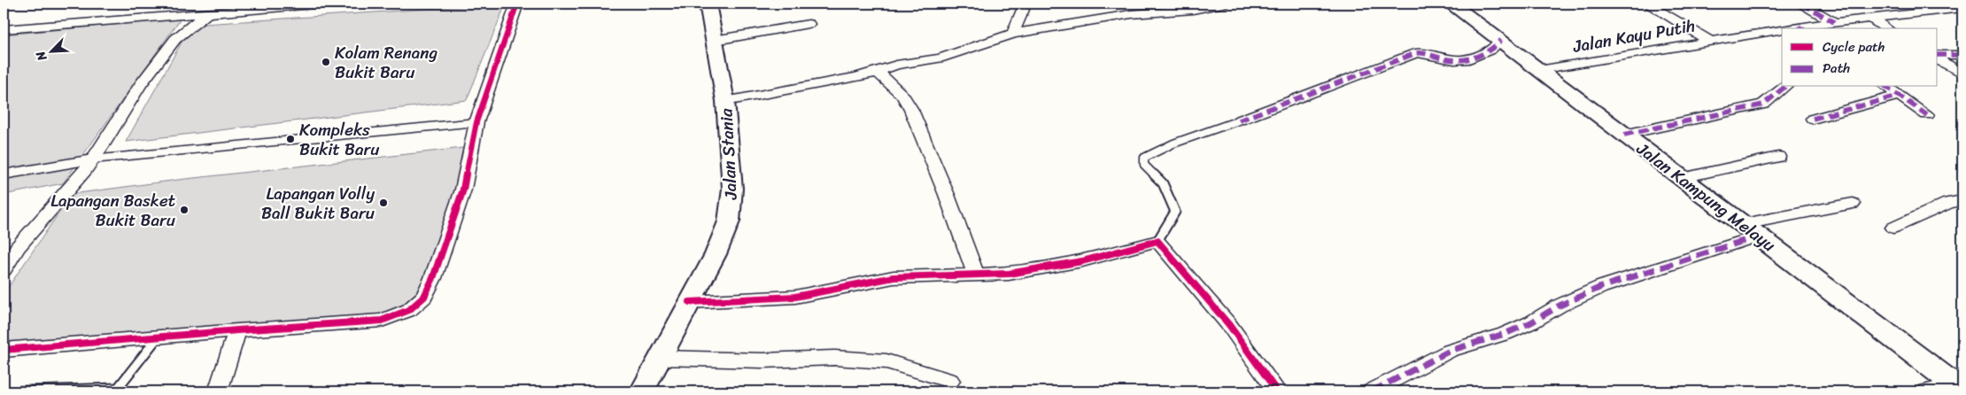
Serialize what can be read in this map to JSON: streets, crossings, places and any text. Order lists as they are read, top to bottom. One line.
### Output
{"streets":{"main road":["Jalan Kampung Melayu"],"street":["Jalan Kayu Putih","Jalan Stania"]},"crossings":[["Jalan Kayu Putih","Jalan Kampung Melayu"]],"places":["Kolam Renang Bukit Baru","Kompleks Bukit Baru","Lapangan Volly Ball Bukit Baru","Lapangan Basket Bukit Baru"],"legend":["Cycle path","Path"],"north":"bottom left"}
